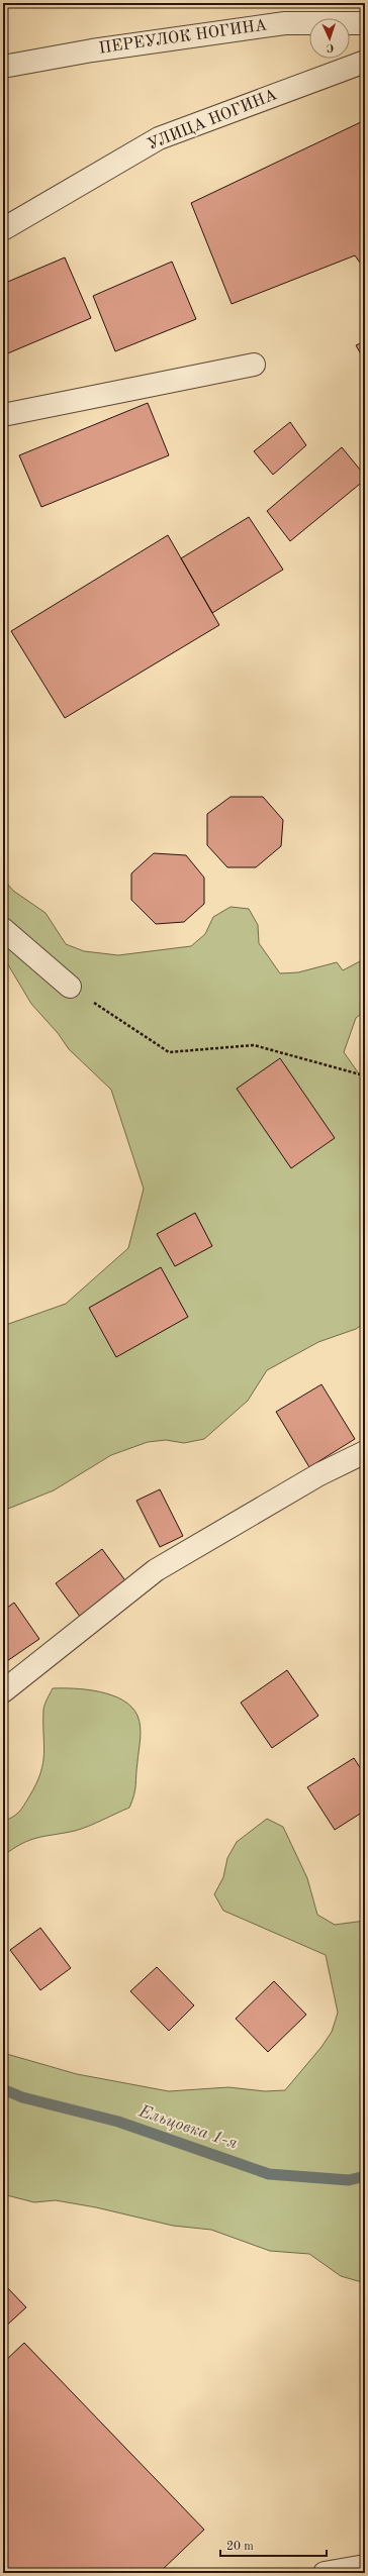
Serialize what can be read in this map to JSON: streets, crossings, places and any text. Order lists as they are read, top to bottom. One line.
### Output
{"streets":{"street":["ПЕРЕУЛОК НОГИНА","УЛИЦА НОГИНА"]},"water":["Ельцовка 1-я"],"scale_bar":"20 m","north":"bottom"}
